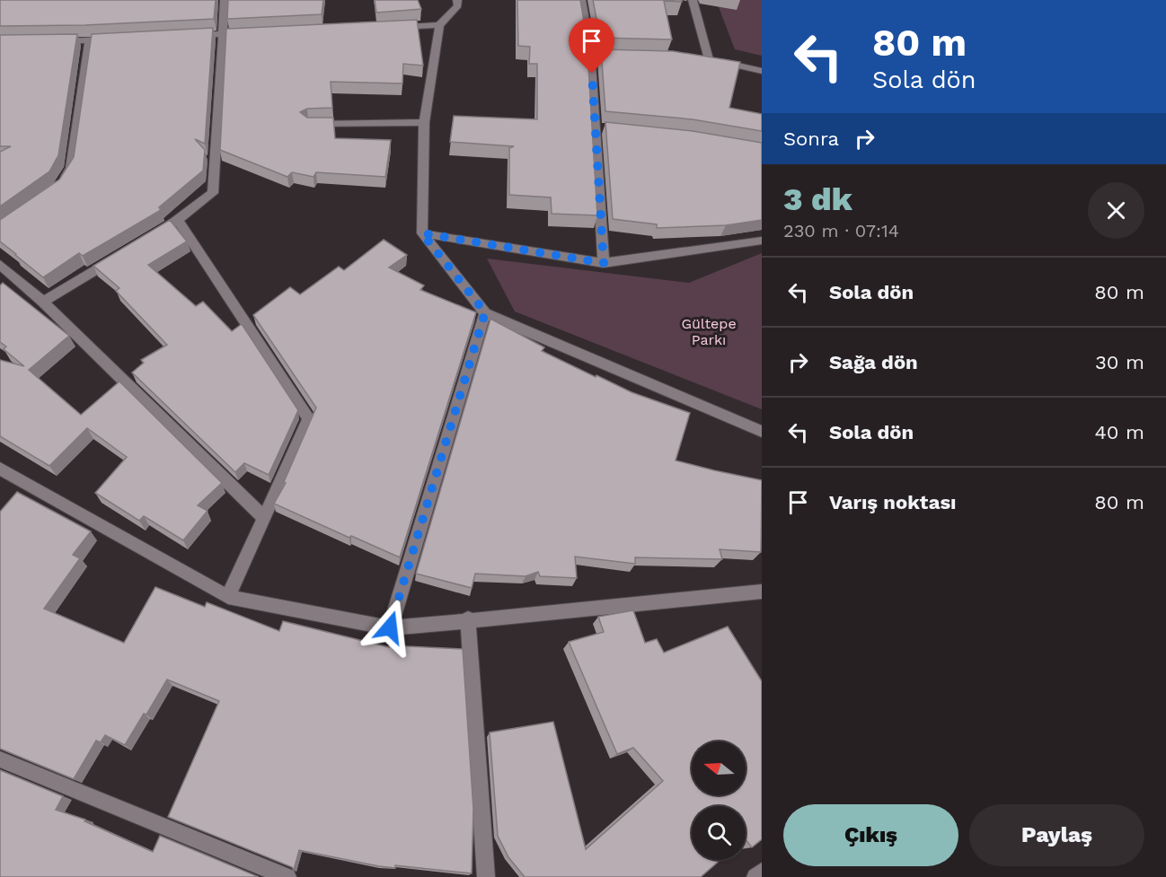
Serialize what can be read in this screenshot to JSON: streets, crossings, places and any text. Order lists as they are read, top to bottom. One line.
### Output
{"parks":["Gültepe Parkı"],"north":"left","page":{"turn":["80 m","Sola dön"],"then":"Sonra","heading":["3 dk","230 m · 07:14"],"list":[{"name":"Sola dön","value":"80 m"},{"name":"Sağa dön","value":"30 m"},{"name":"Sola dön","value":"40 m"},{"name":"Varış noktası","value":"80 m"}],"buttons":["Çıkış","Paylaş"]}}
